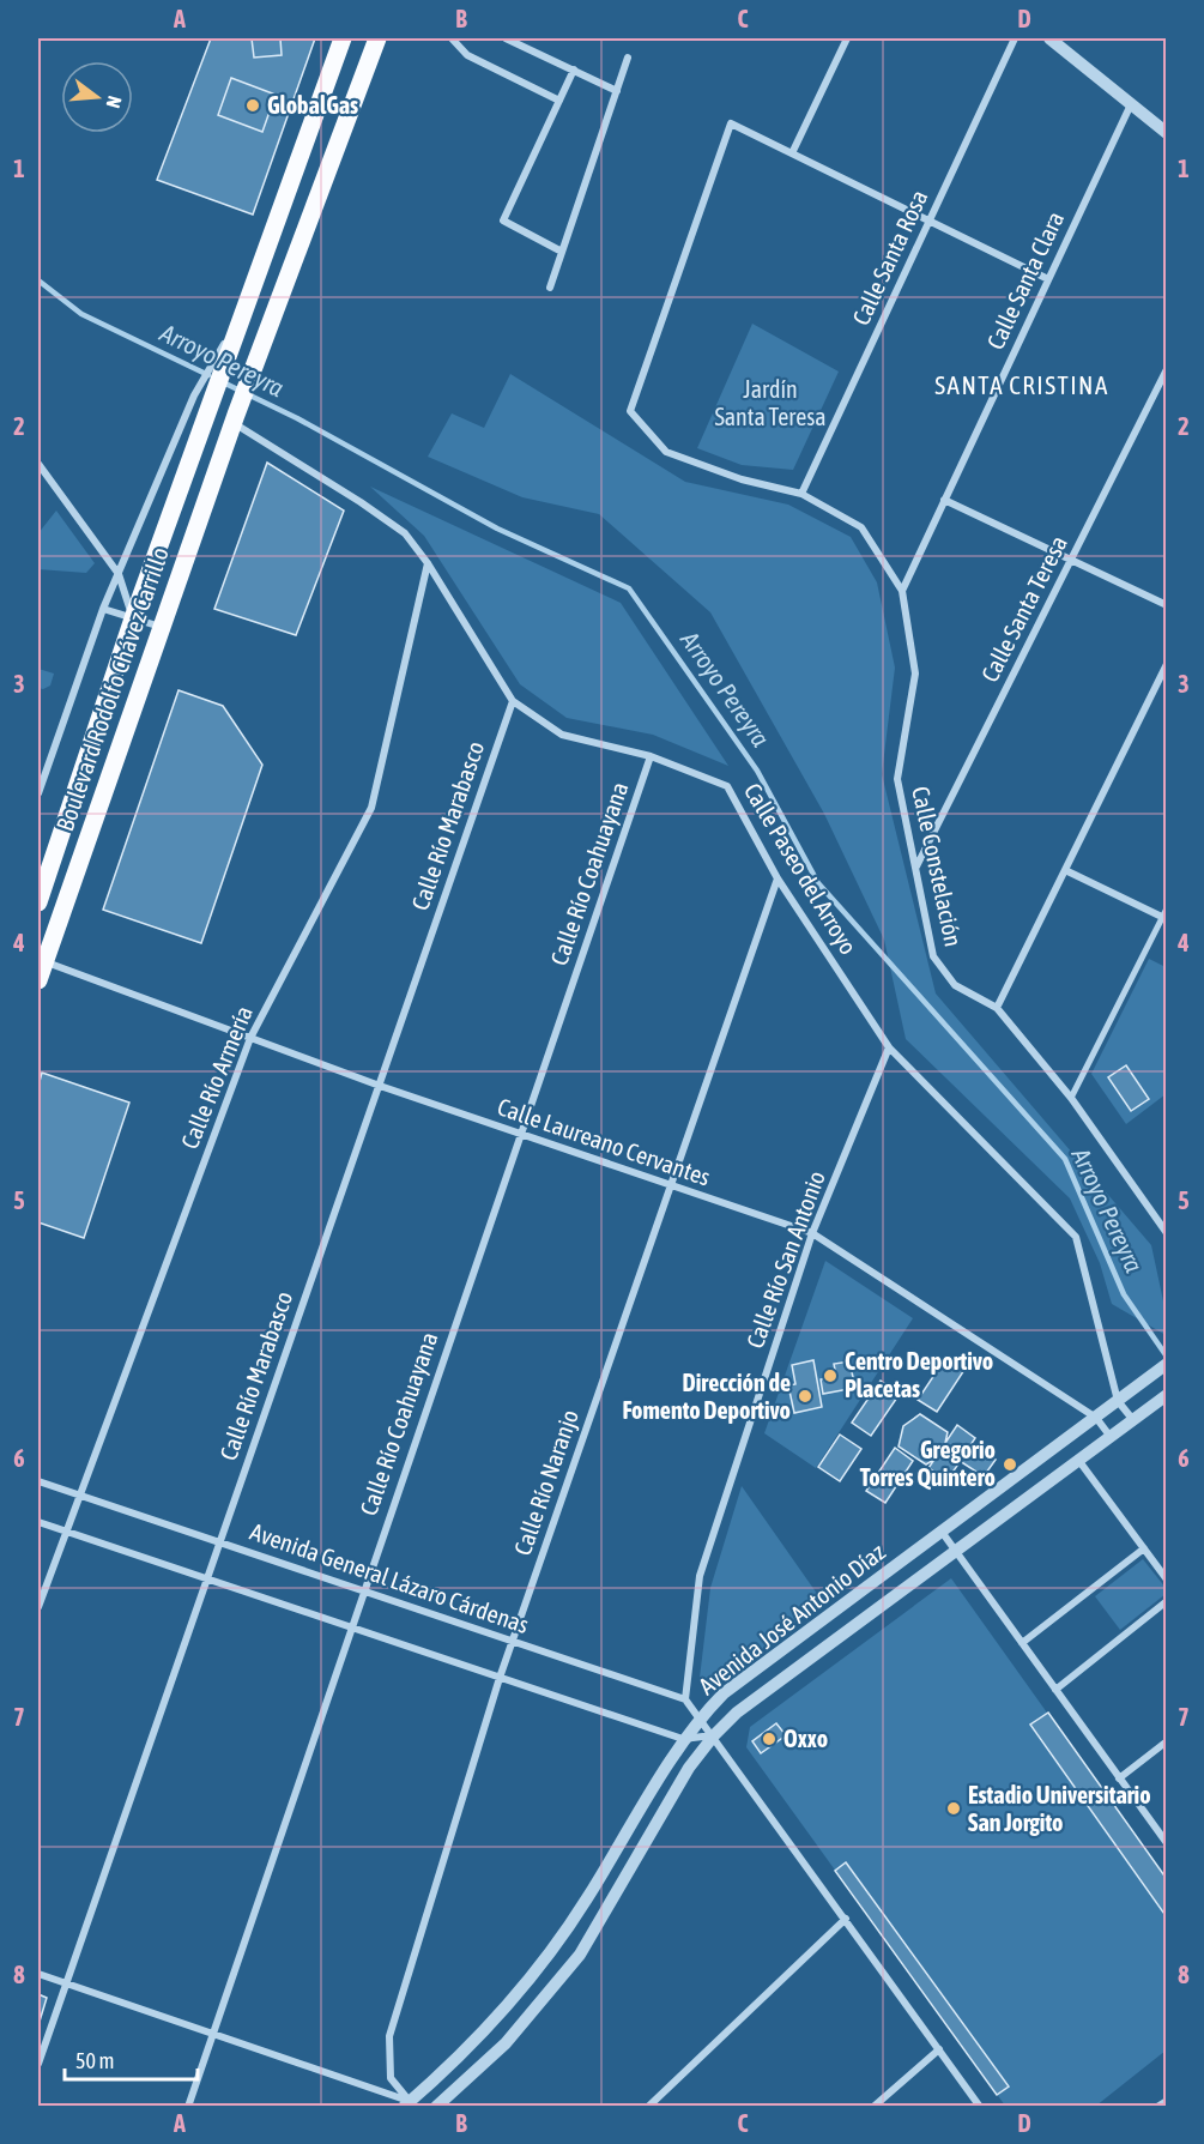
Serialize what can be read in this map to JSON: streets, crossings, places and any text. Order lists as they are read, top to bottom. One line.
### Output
{"streets":{"main road":["Boulevard Rodolfo Chávez Carrillo"],"street":["Calle Santa Rosa","Calle Santa Clara","Calle Santa Teresa","Calle Río Marabasco","Calle Constelación","Calle Paseo del Arroyo","Calle Río Coahuayana","Calle Río Armería","Calle Laureano Cervantes","Calle Río San Antonio","Calle Río Naranjo","Avenida General Lázaro Cárdenas","Avenida José Antonio Díaz"]},"crossings":[["Calle Santa Rosa","Calle Constelación"],["Calle Santa Clara","Calle Constelación"],["Calle Santa Teresa","Calle Constelación"],["Boulevard Rodolfo Chávez Carrillo","Calle Paseo del Arroyo"],["Boulevard Rodolfo Chávez Carrillo","Calle Laureano Cervantes"],["Calle Río Marabasco","Calle Paseo del Arroyo"],["Calle Río Marabasco","Calle Laureano Cervantes"],["Calle Río Marabasco","Avenida General Lázaro Cárdenas"],["Calle Paseo del Arroyo","Calle Río Coahuayana"],["Calle Paseo del Arroyo","Calle Río Armería"],["Calle Paseo del Arroyo","Calle Río San Antonio"],["Calle Paseo del Arroyo","Calle Río Naranjo"],["Calle Paseo del Arroyo","Avenida José Antonio Díaz"],["Calle Río Coahuayana","Calle Laureano Cervantes"],["Calle Río Coahuayana","Avenida General Lázaro Cárdenas"],["Calle Río Armería","Calle Laureano Cervantes"],["Calle Río Armería","Avenida General Lázaro Cárdenas"],["Calle Laureano Cervantes","Calle Río San Antonio"],["Calle Laureano Cervantes","Calle Río Naranjo"],["Calle Laureano Cervantes","Avenida José Antonio Díaz"],["Calle Río San Antonio","Avenida General Lázaro Cárdenas"],["Calle Río Naranjo","Avenida General Lázaro Cárdenas"],["Calle Río Naranjo","Avenida José Antonio Díaz"]],"districts":["SANTA CRISTINA"],"water":["Arroyo Pereyra"],"parks":["Jardín Santa Teresa"],"places":["GlobalGas","Centro Deportivo Placetas","Dirección de Fomento Deportivo","Gregorio Torres Quintero","Oxxo","Estadio Universitario San Jorgito"],"scale_bar":"50 m","north":"right","grid":{"columns":["A","B","C","D"],"rows":["1","2","3","4","5","6","7","8"]}}
